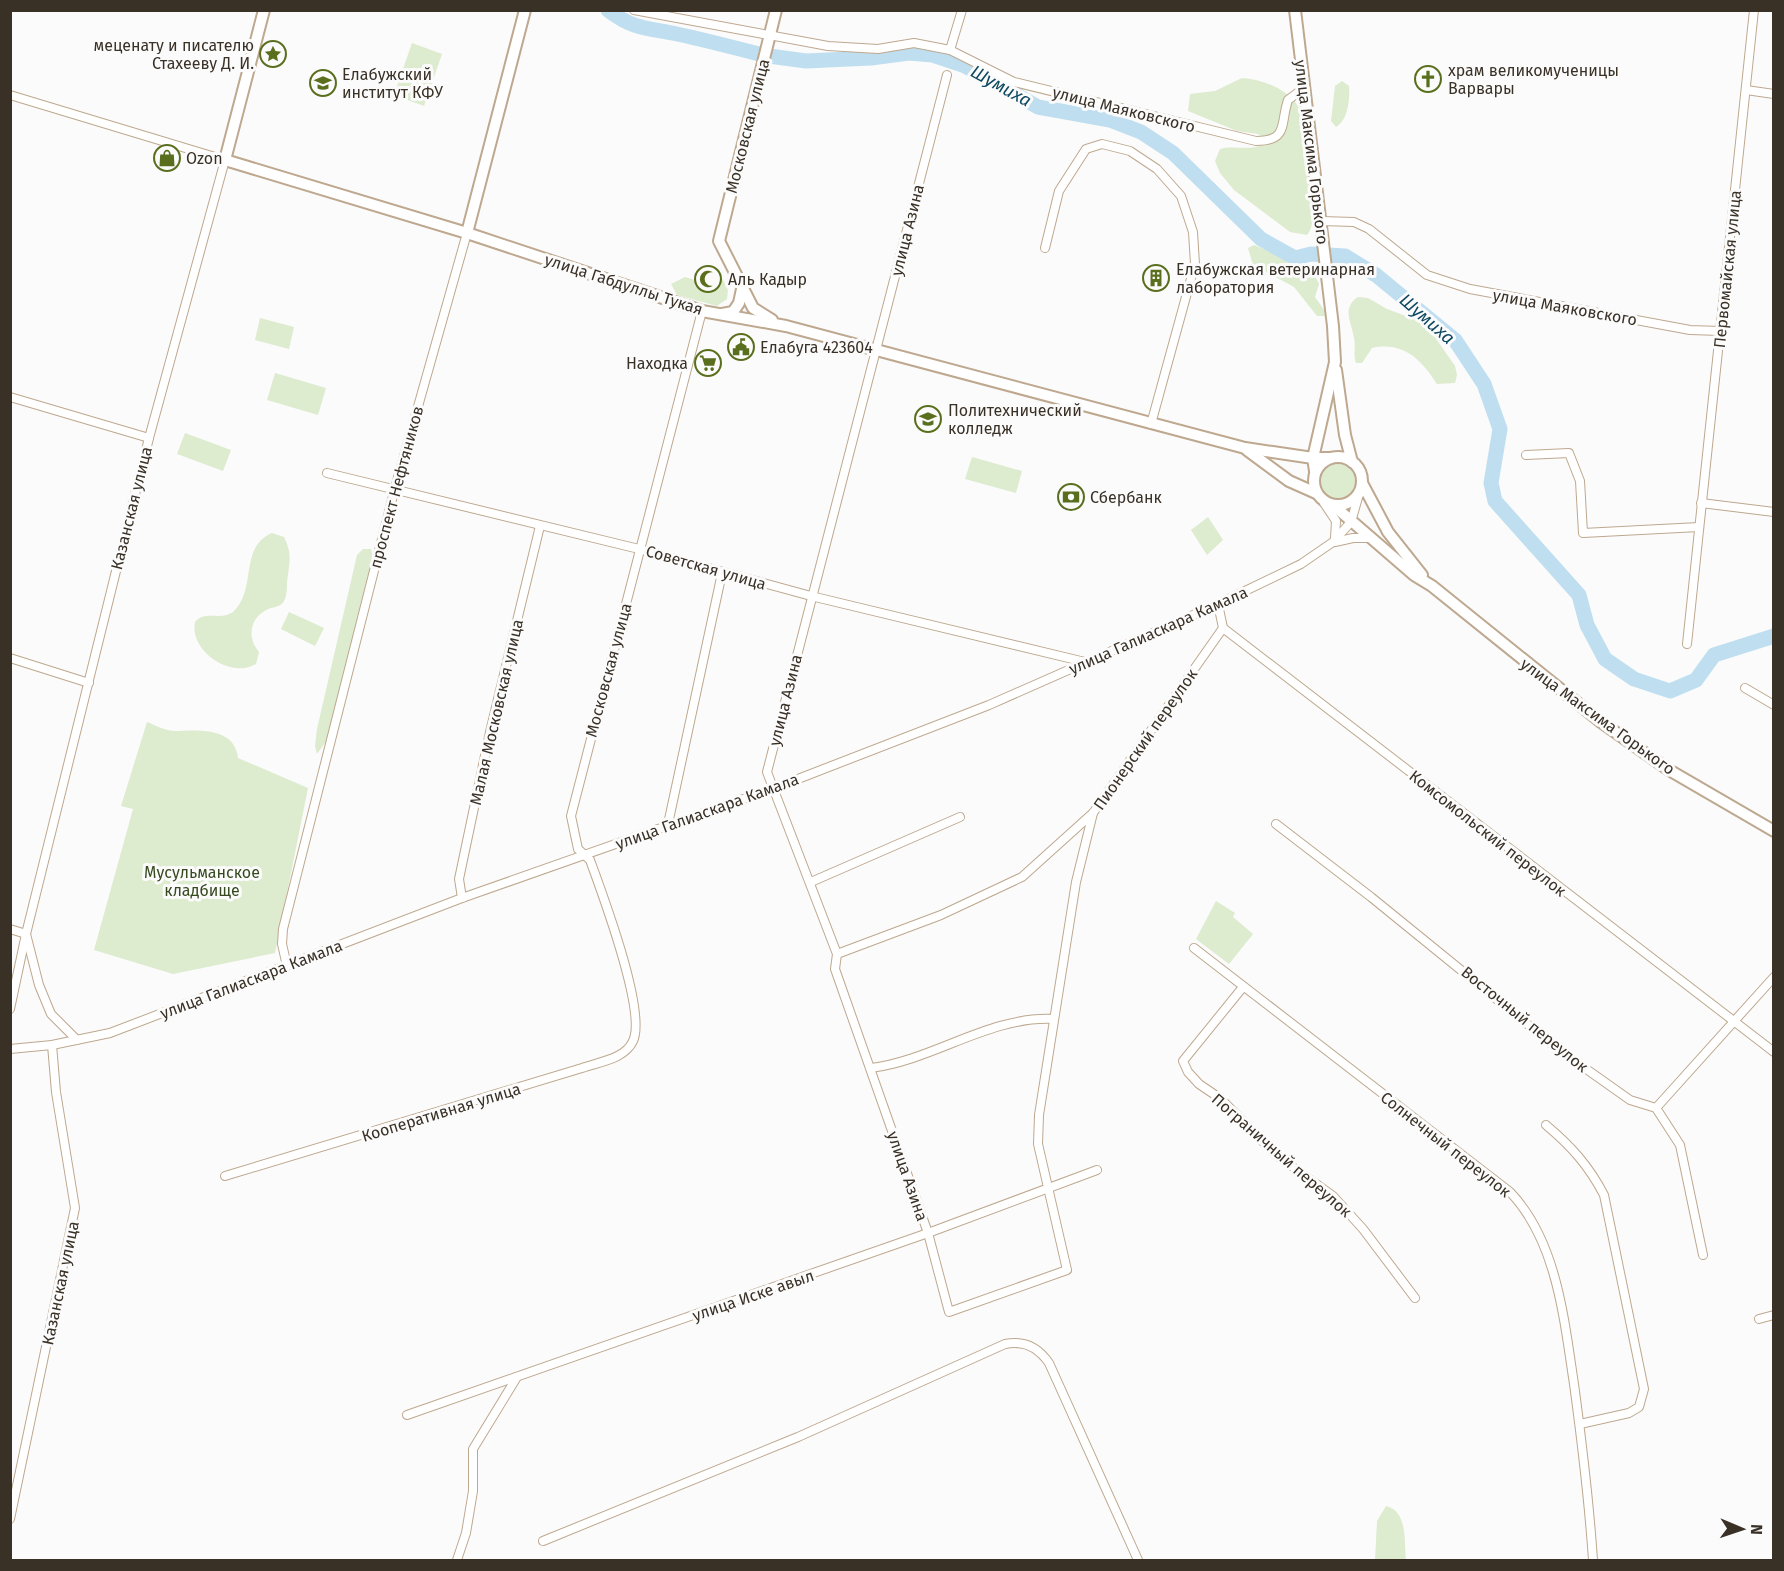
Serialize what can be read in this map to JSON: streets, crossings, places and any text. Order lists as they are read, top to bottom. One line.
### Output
{"streets":{"main road":["Московская улица","улица Максима Горького","улица Габдуллы Тукая","проспект Нефтяников","Казанская улица"],"street":["улица Маяковского","улица Азина","Первомайская улица","Советская улица","улица Галиаскара Камала","Малая Московская улица","Пионерский переулок","Комсомольский переулок","Восточный переулок","Кооперативная улица","Солнечный переулок","Пограничный переулок","улица Иске авыл"]},"crossings":[["улица Маяковского","Московская улица"],["улица Маяковского","улица Максима Горького"],["улица Маяковского","Первомайская улица"],["Московская улица","улица Габдуллы Тукая"],["Московская улица","Советская улица"],["Московская улица","улица Галиаскара Камала"],["Московская улица","Кооперативная улица"],["улица Максима Горького","улица Габдуллы Тукая"],["улица Максима Горького","улица Галиаскара Камала"],["улица Азина","улица Габдуллы Тукая"],["улица Азина","Советская улица"],["улица Азина","улица Галиаскара Камала"],["улица Азина","Пионерский переулок"],["улица Азина","улица Иске авыл"],["улица Габдуллы Тукая","проспект Нефтяников"],["улица Габдуллы Тукая","Казанская улица"],["улица Габдуллы Тукая","улица Галиаскара Камала"],["проспект Нефтяников","Советская улица"],["проспект Нефтяников","улица Галиаскара Камала"],["Казанская улица","улица Галиаскара Камала"],["Советская улица","улица Галиаскара Камала"],["Советская улица","Малая Московская улица"],["улица Галиаскара Камала","Малая Московская улица"],["Пионерский переулок","Комсомольский переулок"],["Солнечный переулок","Пограничный переулок"]],"water":["Шумиха"],"parks":["Мусульманское кладбище"],"places":{"place":["меценату и писателю Стахееву Д. И."],"church":["храм великомученицы Варвары"],"school or university":["Елабужский институт КФУ","Политехнический колледж"],"shop":["Ozon"],"building":["Елабужская ветеринарная лаборатория"],"mosque":["Аль Кадыр"],"public building":["Елабуга 423604"],"supermarket":["Находка"],"bank":["Сбербанк"]},"north":"right"}
